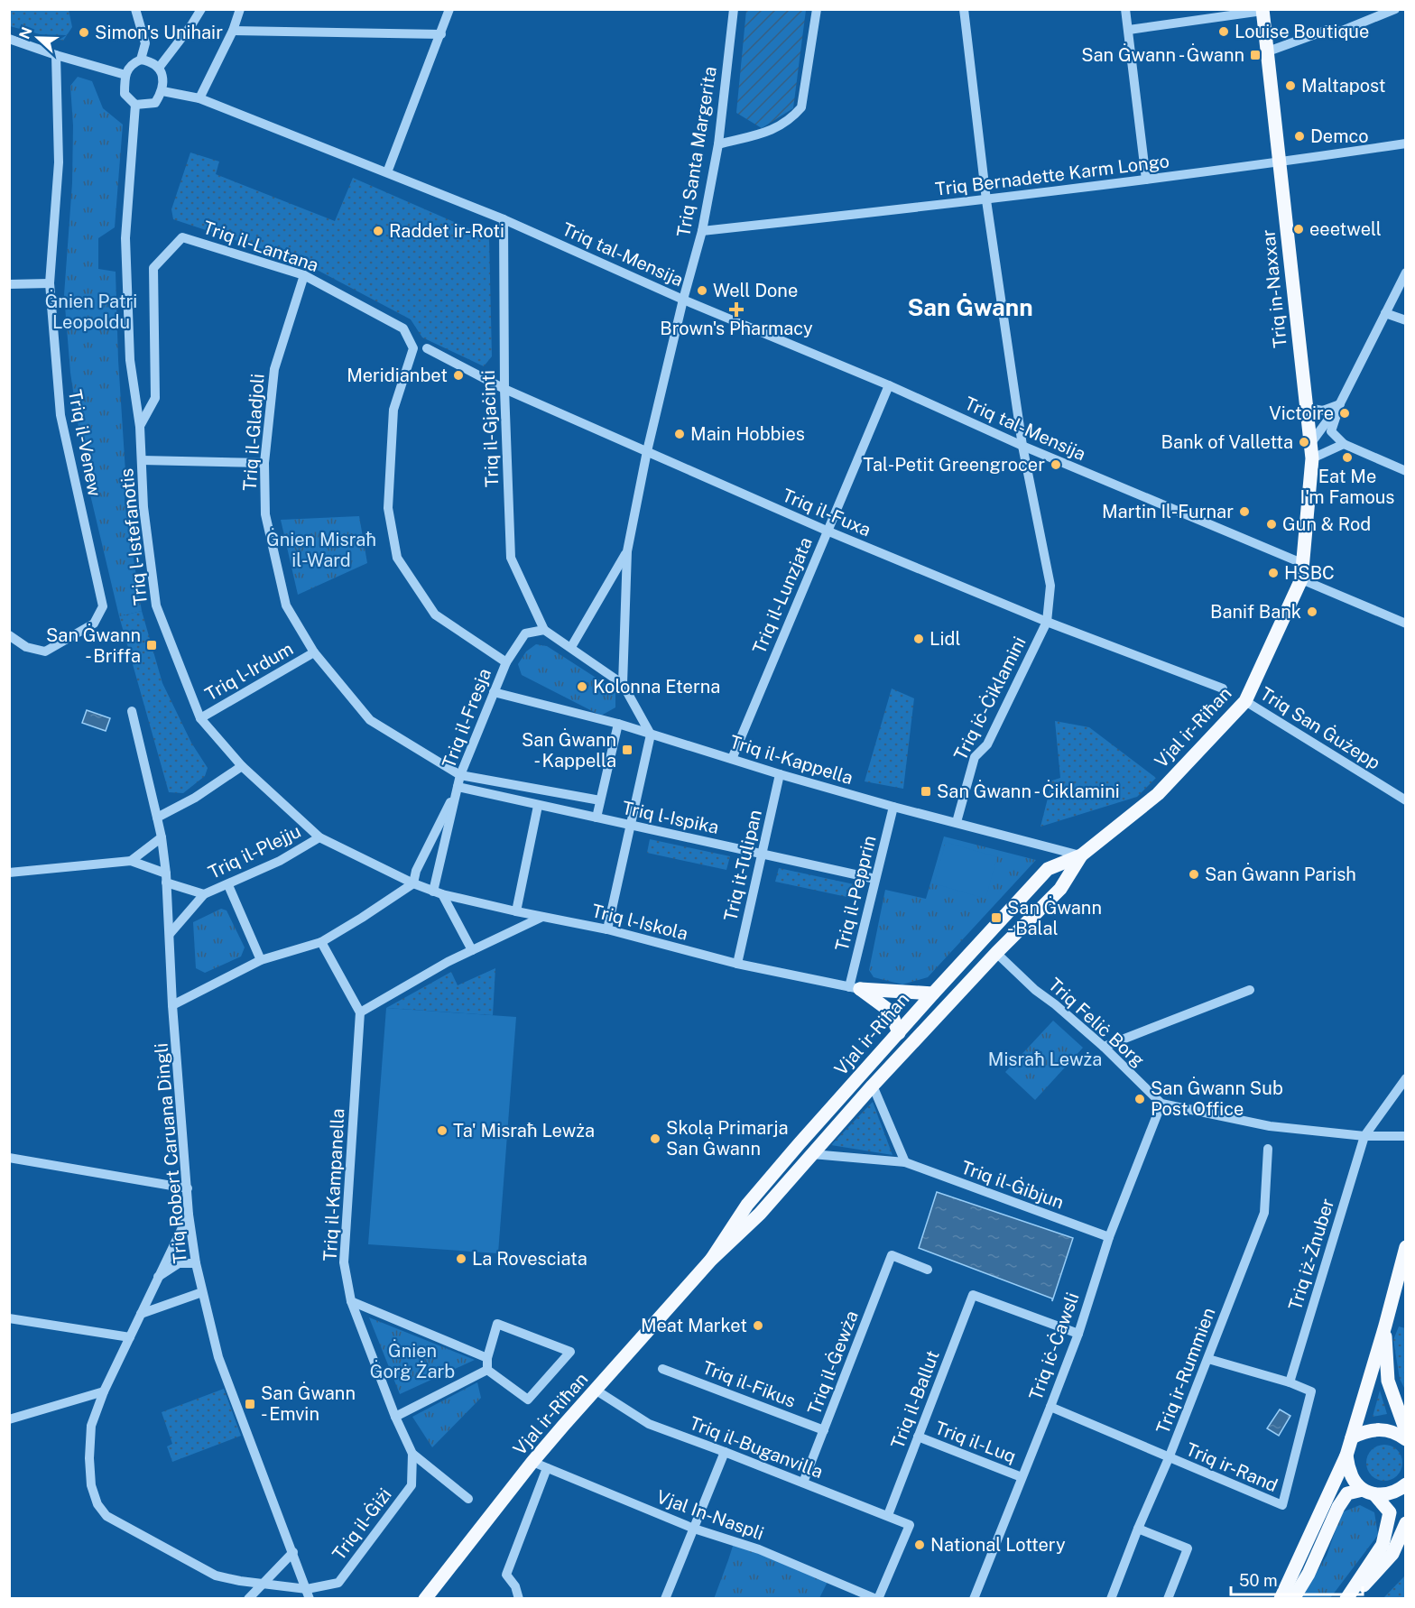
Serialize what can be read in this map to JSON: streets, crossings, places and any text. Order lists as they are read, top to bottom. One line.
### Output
{"streets":{"main road":["Triq in-Naxxar","Vjal ir-Riħan"],"street":["Triq Santa Margerita","Triq Bernadette Karm Longo","Triq il-Lantana","Triq tal-Mensija","Triq il-Gjaċinti","Triq il-Gladjoli","Triq il-Venew","Triq il-Fuxa","Triq l-Istefanotis","Triq il-Lunzjata","Triq l-Irdum","Triq iċ-Ċiklamini","Triq il-Fresja","Triq San Ġużepp","Triq il-Kappella","Triq l-Ispika","Triq il-Plejju","Triq it-Tulipan","Triq il-Pepprin","Triq l-Iskola","Triq Feliċ Borg","Triq Robert Caruana Dingli","Triq il-Kampanella","Triq il-Ġibjun","Triq iż-Żnuber","Triq iċ-Ċawsli","Triq il-Ġewża","Triq ir-Rummien","Triq il-Fikus","Triq il-Ballut","Triq il-Luq","Triq il-Buganvilla","Triq ir-Rand","Vjal In-Naspli","Triq il-Ġiżi"]},"crossings":[["Triq Santa Margerita","Triq Bernadette Karm Longo"],["Triq Santa Margerita","Triq tal-Mensija"],["Triq Santa Margerita","Triq il-Fuxa"],["Triq Bernadette Karm Longo","Triq in-Naxxar"],["Triq il-Lantana","Triq il-Gladjoli"],["Triq il-Lantana","Triq l-Istefanotis"],["Triq il-Lantana","Triq il-Fresja"],["Triq tal-Mensija","Triq in-Naxxar"],["Triq tal-Mensija","Triq il-Gjaċinti"],["Triq tal-Mensija","Triq l-Istefanotis"],["Triq tal-Mensija","Triq il-Lunzjata"],["Triq tal-Mensija","Vjal ir-Riħan"],["Triq in-Naxxar","Vjal ir-Riħan"],["Triq il-Gjaċinti","Triq il-Fuxa"],["Triq il-Gladjoli","Triq l-Irdum"],["Triq il-Gladjoli","Triq il-Fresja"],["Triq il-Gladjoli","Triq l-Ispika"],["Triq il-Fuxa","Triq il-Lunzjata"],["Triq il-Fuxa","Triq iċ-Ċiklamini"],["Triq l-Istefanotis","Triq l-Irdum"],["Triq l-Istefanotis","Triq il-Fresja"],["Triq l-Istefanotis","Triq il-Plejju"],["Triq l-Istefanotis","Triq l-Iskola"],["Triq il-Lunzjata","Triq il-Kappella"],["Triq iċ-Ċiklamini","Triq il-Kappella"],["Triq il-Fresja","Triq il-Kappella"],["Triq il-Fresja","Triq l-Ispika"],["Triq il-Fresja","Triq l-Iskola"],["Vjal ir-Riħan","Triq San Ġużepp"],["Vjal ir-Riħan","Triq il-Kappella"],["Vjal ir-Riħan","Triq Feliċ Borg"],["Vjal ir-Riħan","Triq il-Ġibjun"],["Vjal ir-Riħan","Triq il-Buganvilla"],["Vjal ir-Riħan","Vjal In-Naspli"],["Triq il-Kappella","Triq it-Tulipan"],["Triq il-Kappella","Triq il-Pepprin"],["Triq l-Ispika","Triq it-Tulipan"],["Triq l-Ispika","Triq il-Pepprin"],["Triq il-Plejju","Triq Robert Caruana Dingli"],["Triq it-Tulipan","Triq l-Iskola"],["Triq il-Pepprin","Triq l-Iskola"],["Triq Feliċ Borg","Triq iċ-Ċawsli"],["Triq Robert Caruana Dingli","Triq il-Ġiżi"],["Triq il-Kampanella","Triq il-Ġiżi"],["Triq il-Ġibjun","Triq iċ-Ċawsli"],["Triq iż-Żnuber","Triq ir-Rand"],["Triq iċ-Ċawsli","Triq il-Ballut"],["Triq iċ-Ċawsli","Triq il-Luq"],["Triq iċ-Ċawsli","Triq ir-Rand"],["Triq il-Ġewża","Triq il-Fikus"],["Triq il-Ġewża","Triq il-Buganvilla"],["Triq ir-Rummien","Triq ir-Rand"],["Triq il-Ballut","Triq il-Luq"],["Triq il-Ballut","Triq il-Buganvilla"],["Triq il-Buganvilla","Vjal In-Naspli"]],"districts":["San Ġwann"],"parks":["Ġnien Patri Leopoldu","Ġnien Misraħ il-Ward","Misraħ Lewża","Ġnien Ġorġ Żarb"],"places":{"other":["Louise Boutique","Simon's Unihair","Maltapost","Demco","eeetwell","Raddet ir-Roti","Well Done","Meridianbet","Victoire","Main Hobbies","Bank of Valletta","Eat Me I'm Famous","Tal-Petit Greengrocer","Martin Il-Furnar","Gun & Rod","HSBC","Banif Bank","Lidl","Kolonna Eterna","San Ġwann Parish","San Ġwann Sub Post Office","Ta' Misraħ Lewża","Skola Primarja San Ġwann","La Rovesciata","Meat Market","National Lottery"],"transit":["San Ġwann - Ġwann","San Ġwann - Briffa","San Ġwann - Kappella","San Ġwann - Ċiklamini","San Ġwann - Balal","San Ġwann - Emvin"],"health":["Brown's Pharmacy"]},"scale_bar":"50 m","north":"left"}
